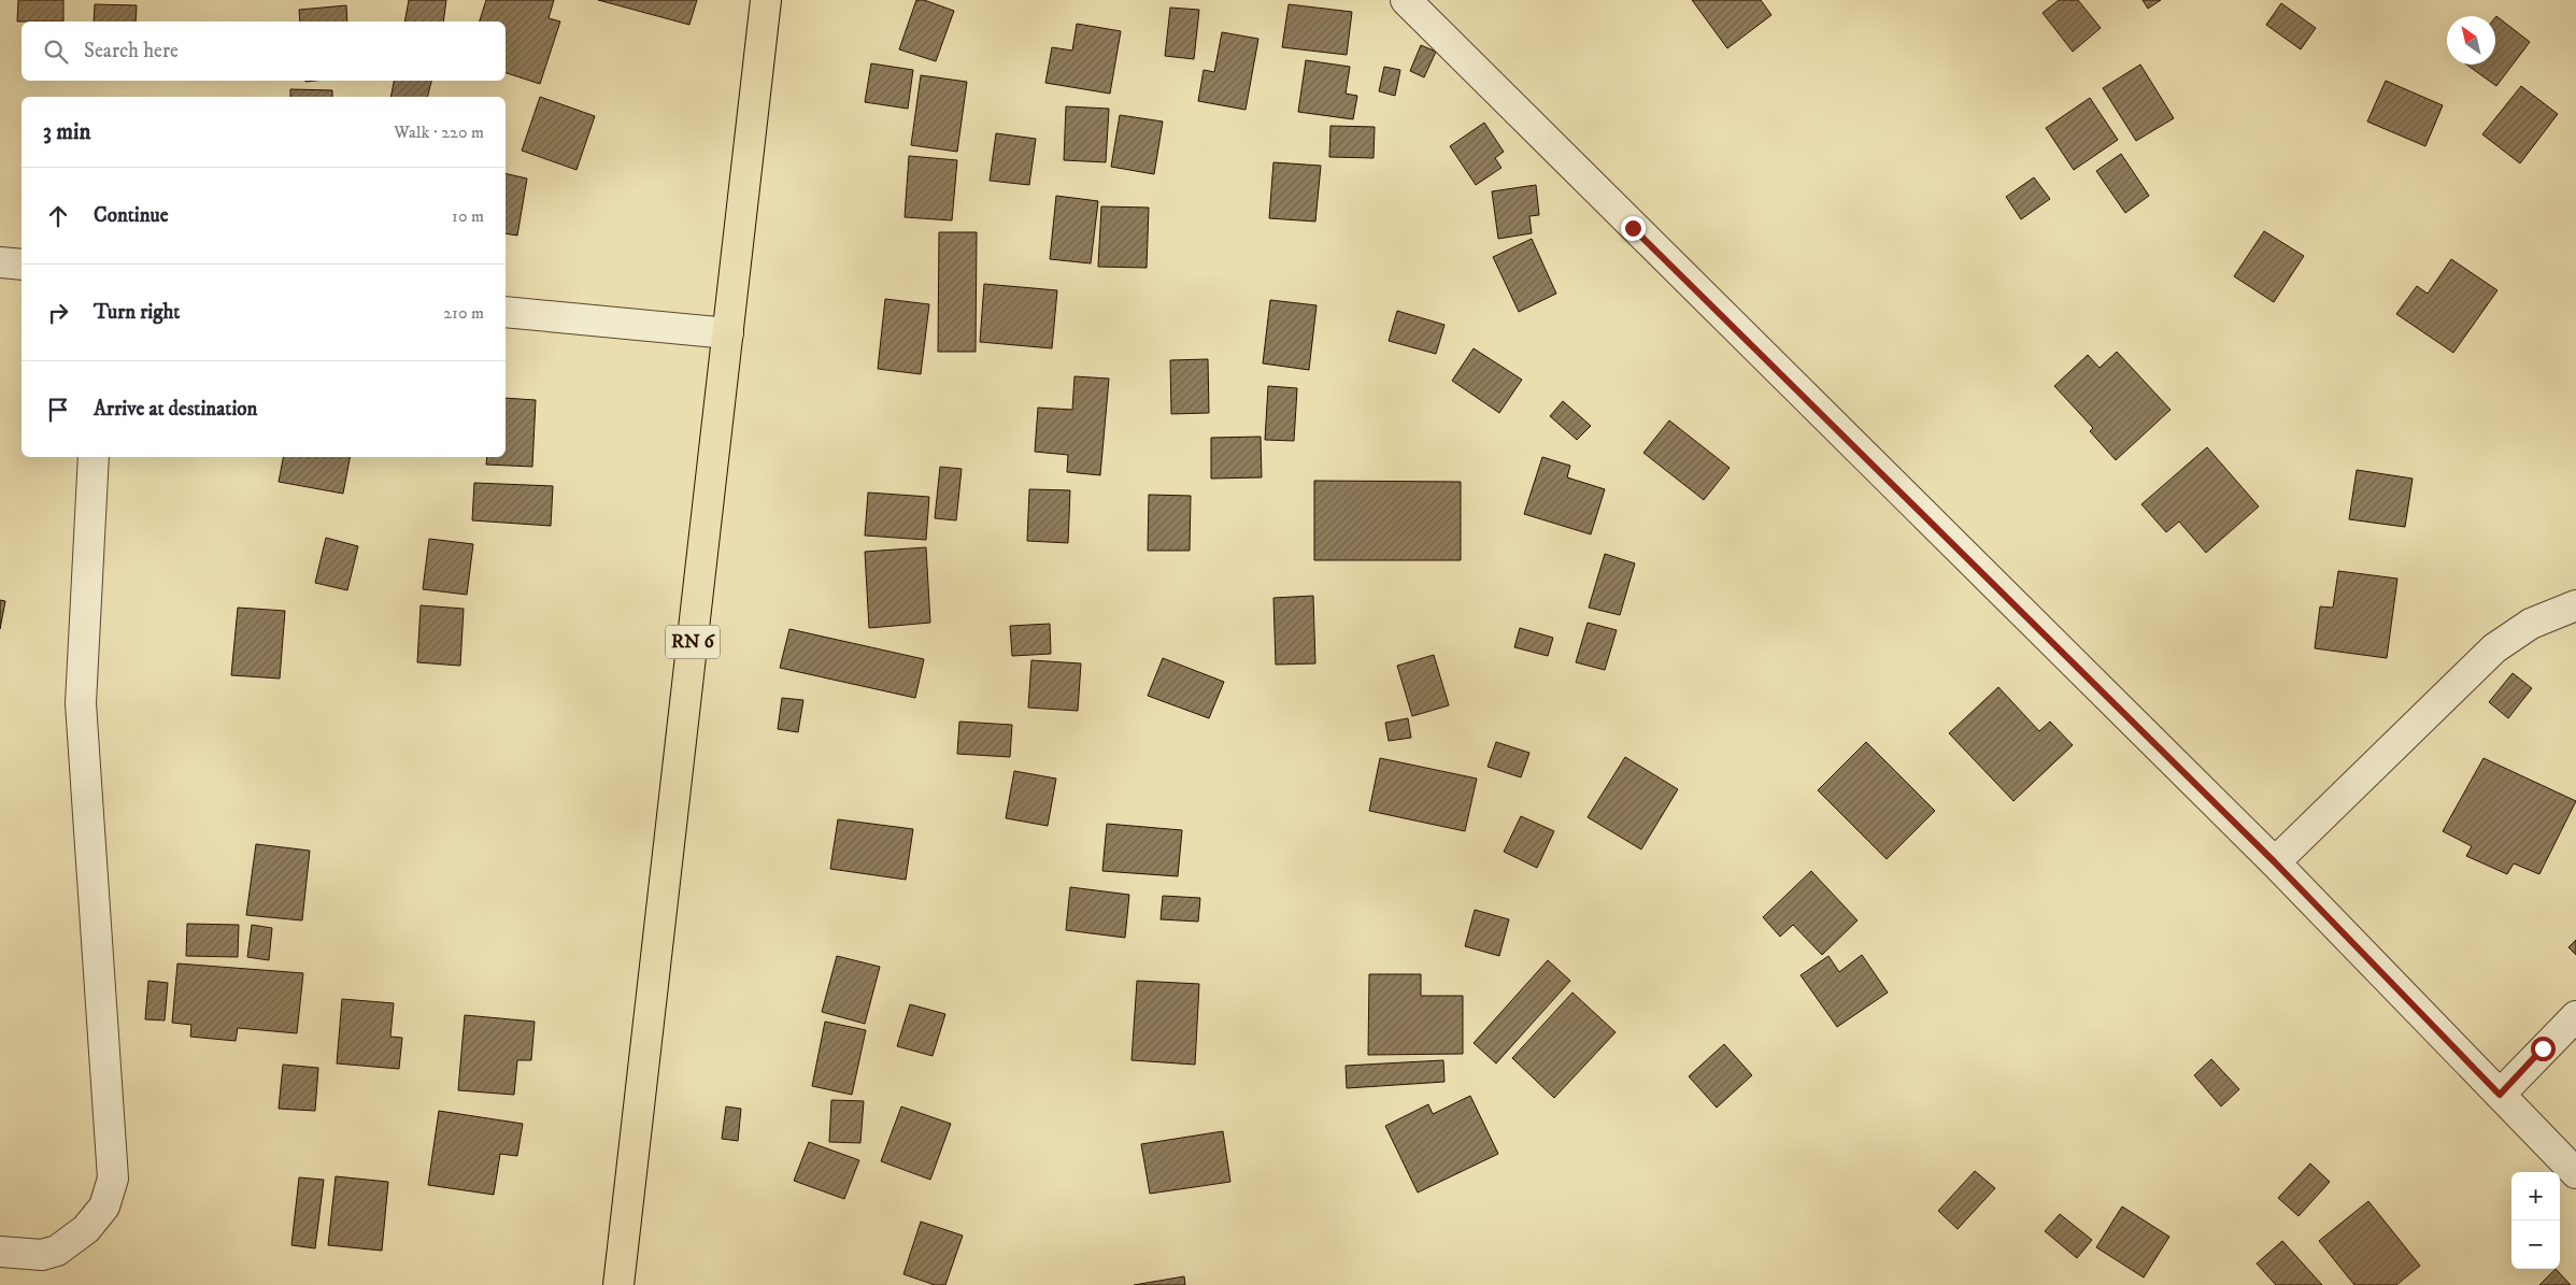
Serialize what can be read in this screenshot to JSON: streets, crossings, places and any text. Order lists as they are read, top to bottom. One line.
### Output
{"streets":{"main road":["RN 6"]},"north":"top left","page":{"search":"Search here","heading":["3 min","Walk · 220 m"],"list":[["Continue","10 m"],["Turn right","210 m"],"Arrive at destination"],"map_buttons":["+","−"]}}
